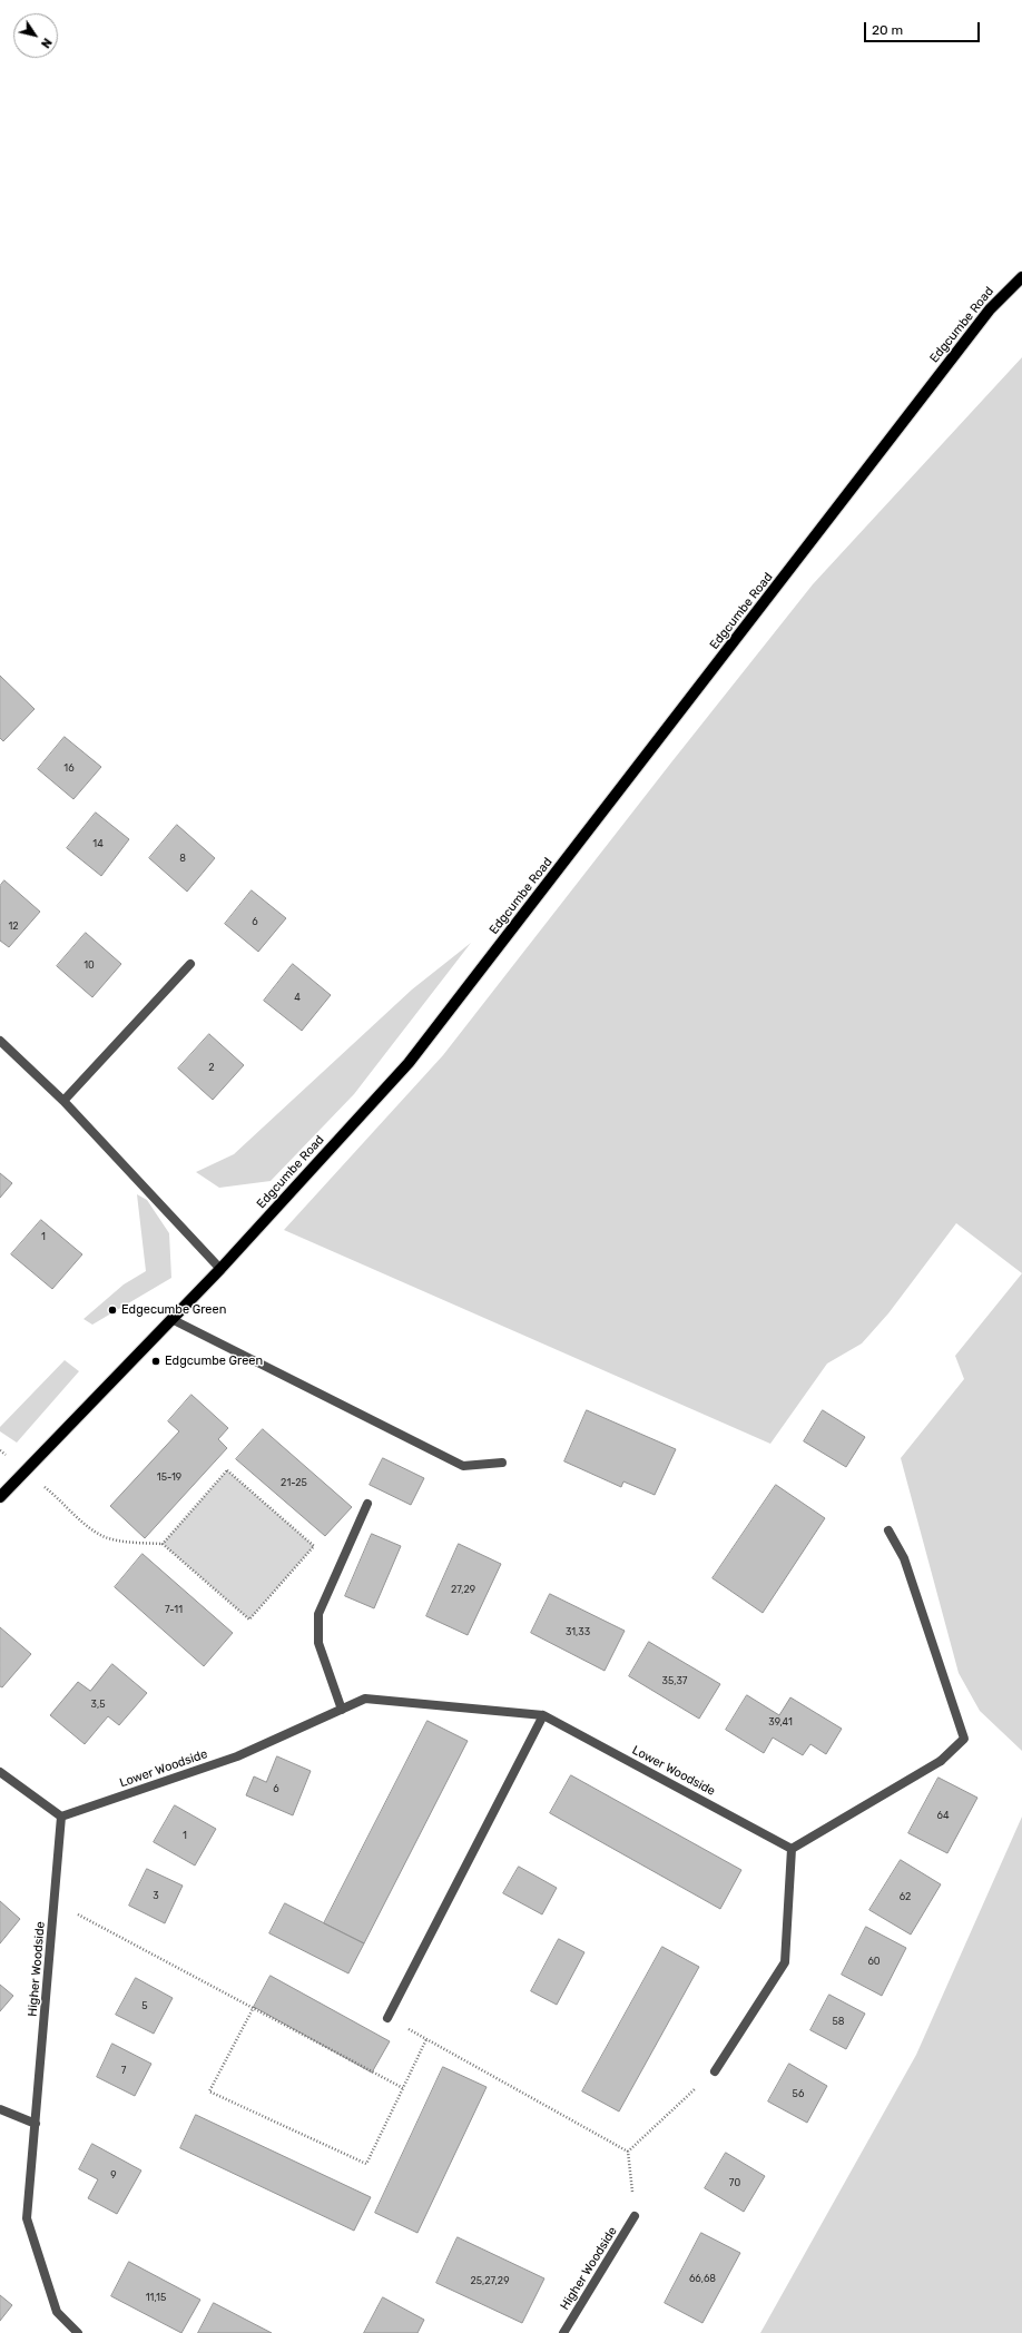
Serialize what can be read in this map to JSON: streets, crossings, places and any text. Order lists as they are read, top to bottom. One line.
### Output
{"streets":{"main road":["Edgcumbe Road"],"street":["Lower Woodside","Higher Woodside"]},"crossings":[["Lower Woodside","Higher Woodside"]],"places":["Edgecumbe Green","Edgcumbe Green"],"house_numbers":["16","14","8","6","12","10","4","2","1","15-19","21-25","27,29","7-11","31,33","35,37","3,5","39,41","6","64","1","3","62","60","5","58","7","56","9","70","66,68","25,27,29","11,15"],"scale_bar":"20 m","north":"bottom right"}
